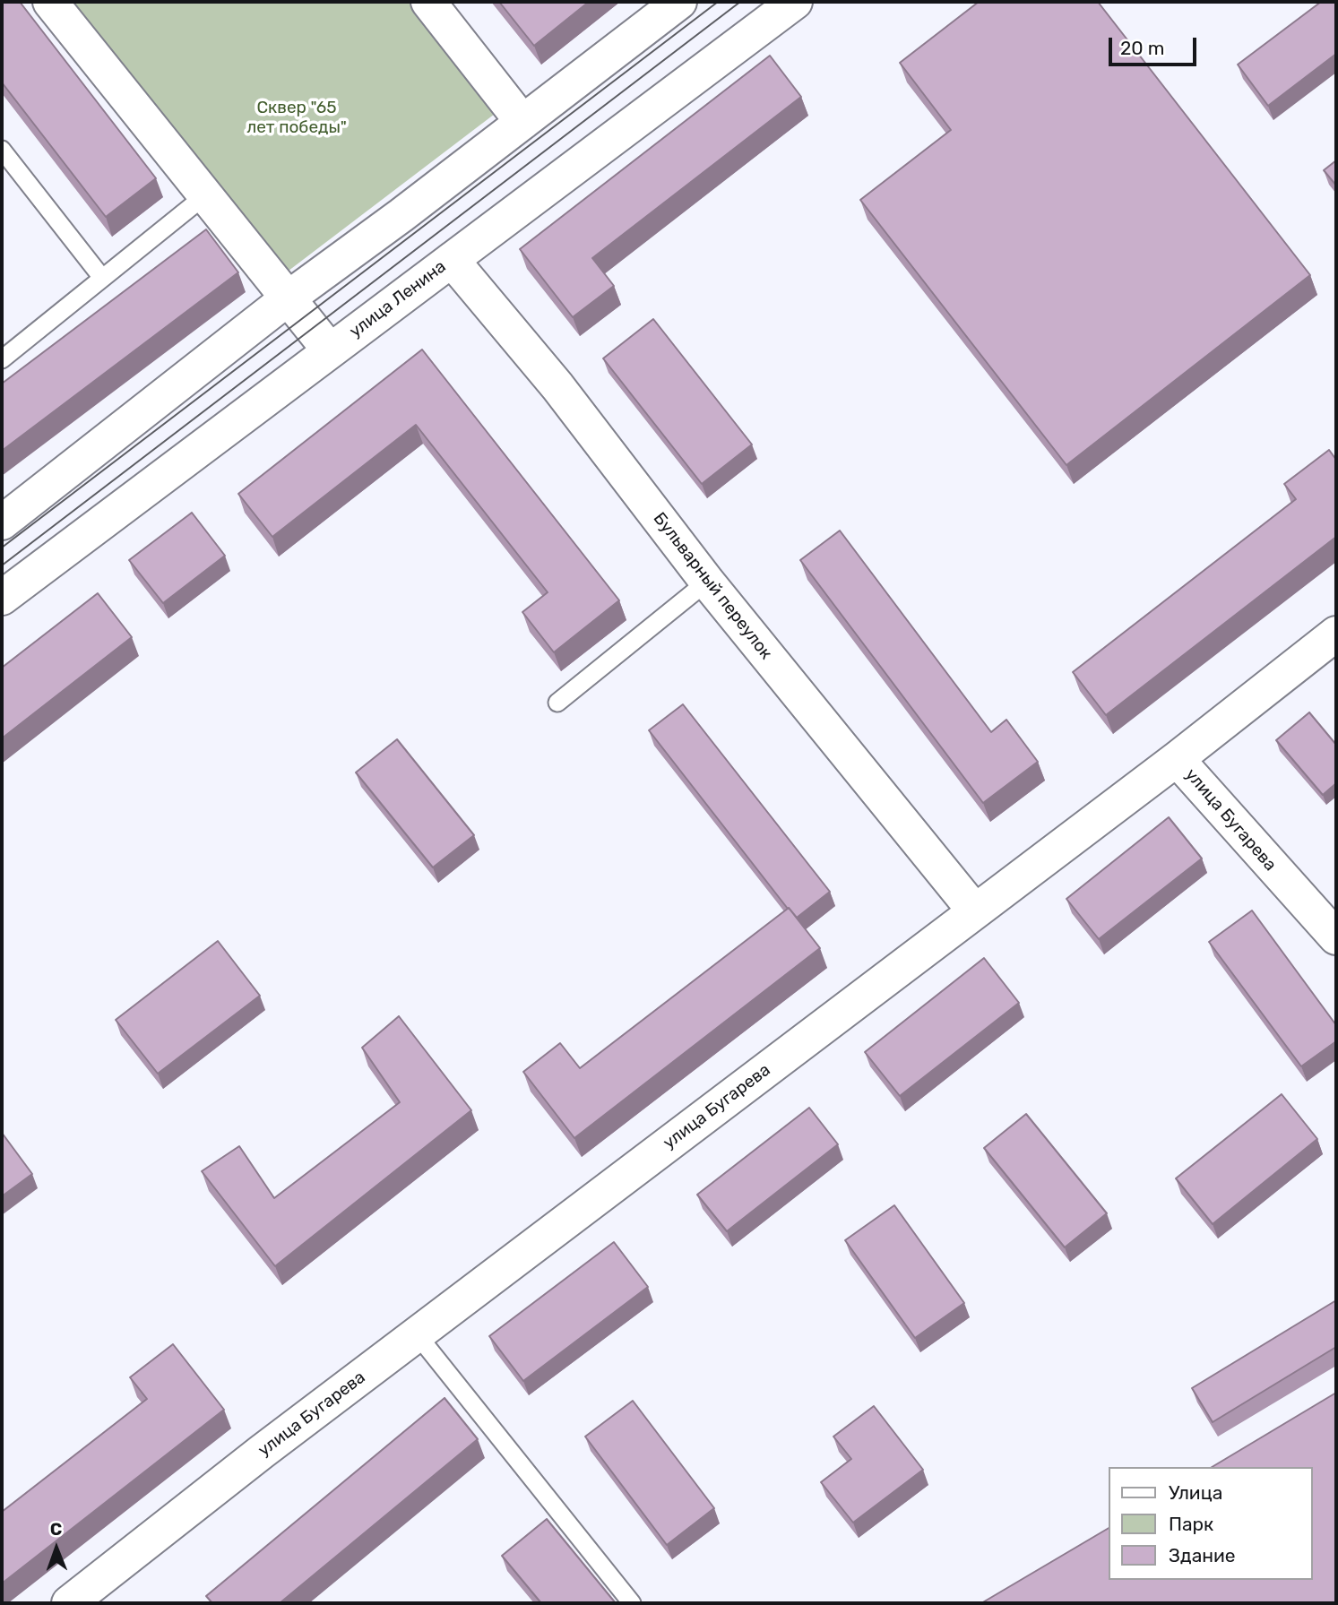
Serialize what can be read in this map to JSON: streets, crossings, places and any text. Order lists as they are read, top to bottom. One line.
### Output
{"streets":{"street":["улица Ленина","Бульварный переулок","улица Бугарева"]},"crossings":[["улица Ленина","Бульварный переулок"],["Бульварный переулок","улица Бугарева"]],"parks":["Сквер \"65 лет победы\""],"legend":["Улица","Парк","Здание"],"scale_bar":"20 m","north":"top"}
